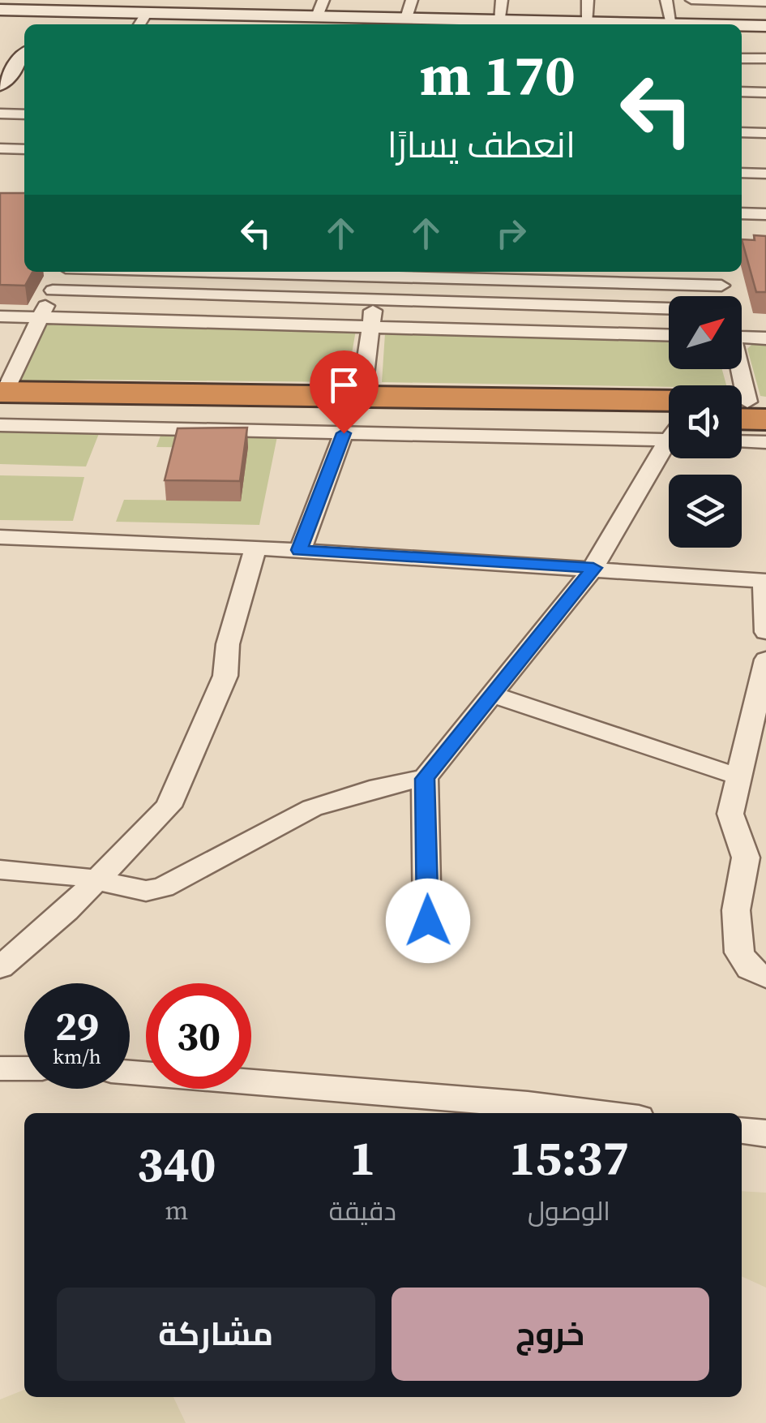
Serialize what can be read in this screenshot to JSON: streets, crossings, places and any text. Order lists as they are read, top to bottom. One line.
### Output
{"north":"top right","page":{"turn":["170 m","انعطف يسارًا"],"speed":"29 km/h","limit":"30","eta":["15:37","الوصول","1","دقيقة","340","m"],"buttons":["خروج","مشاركة"]}}
